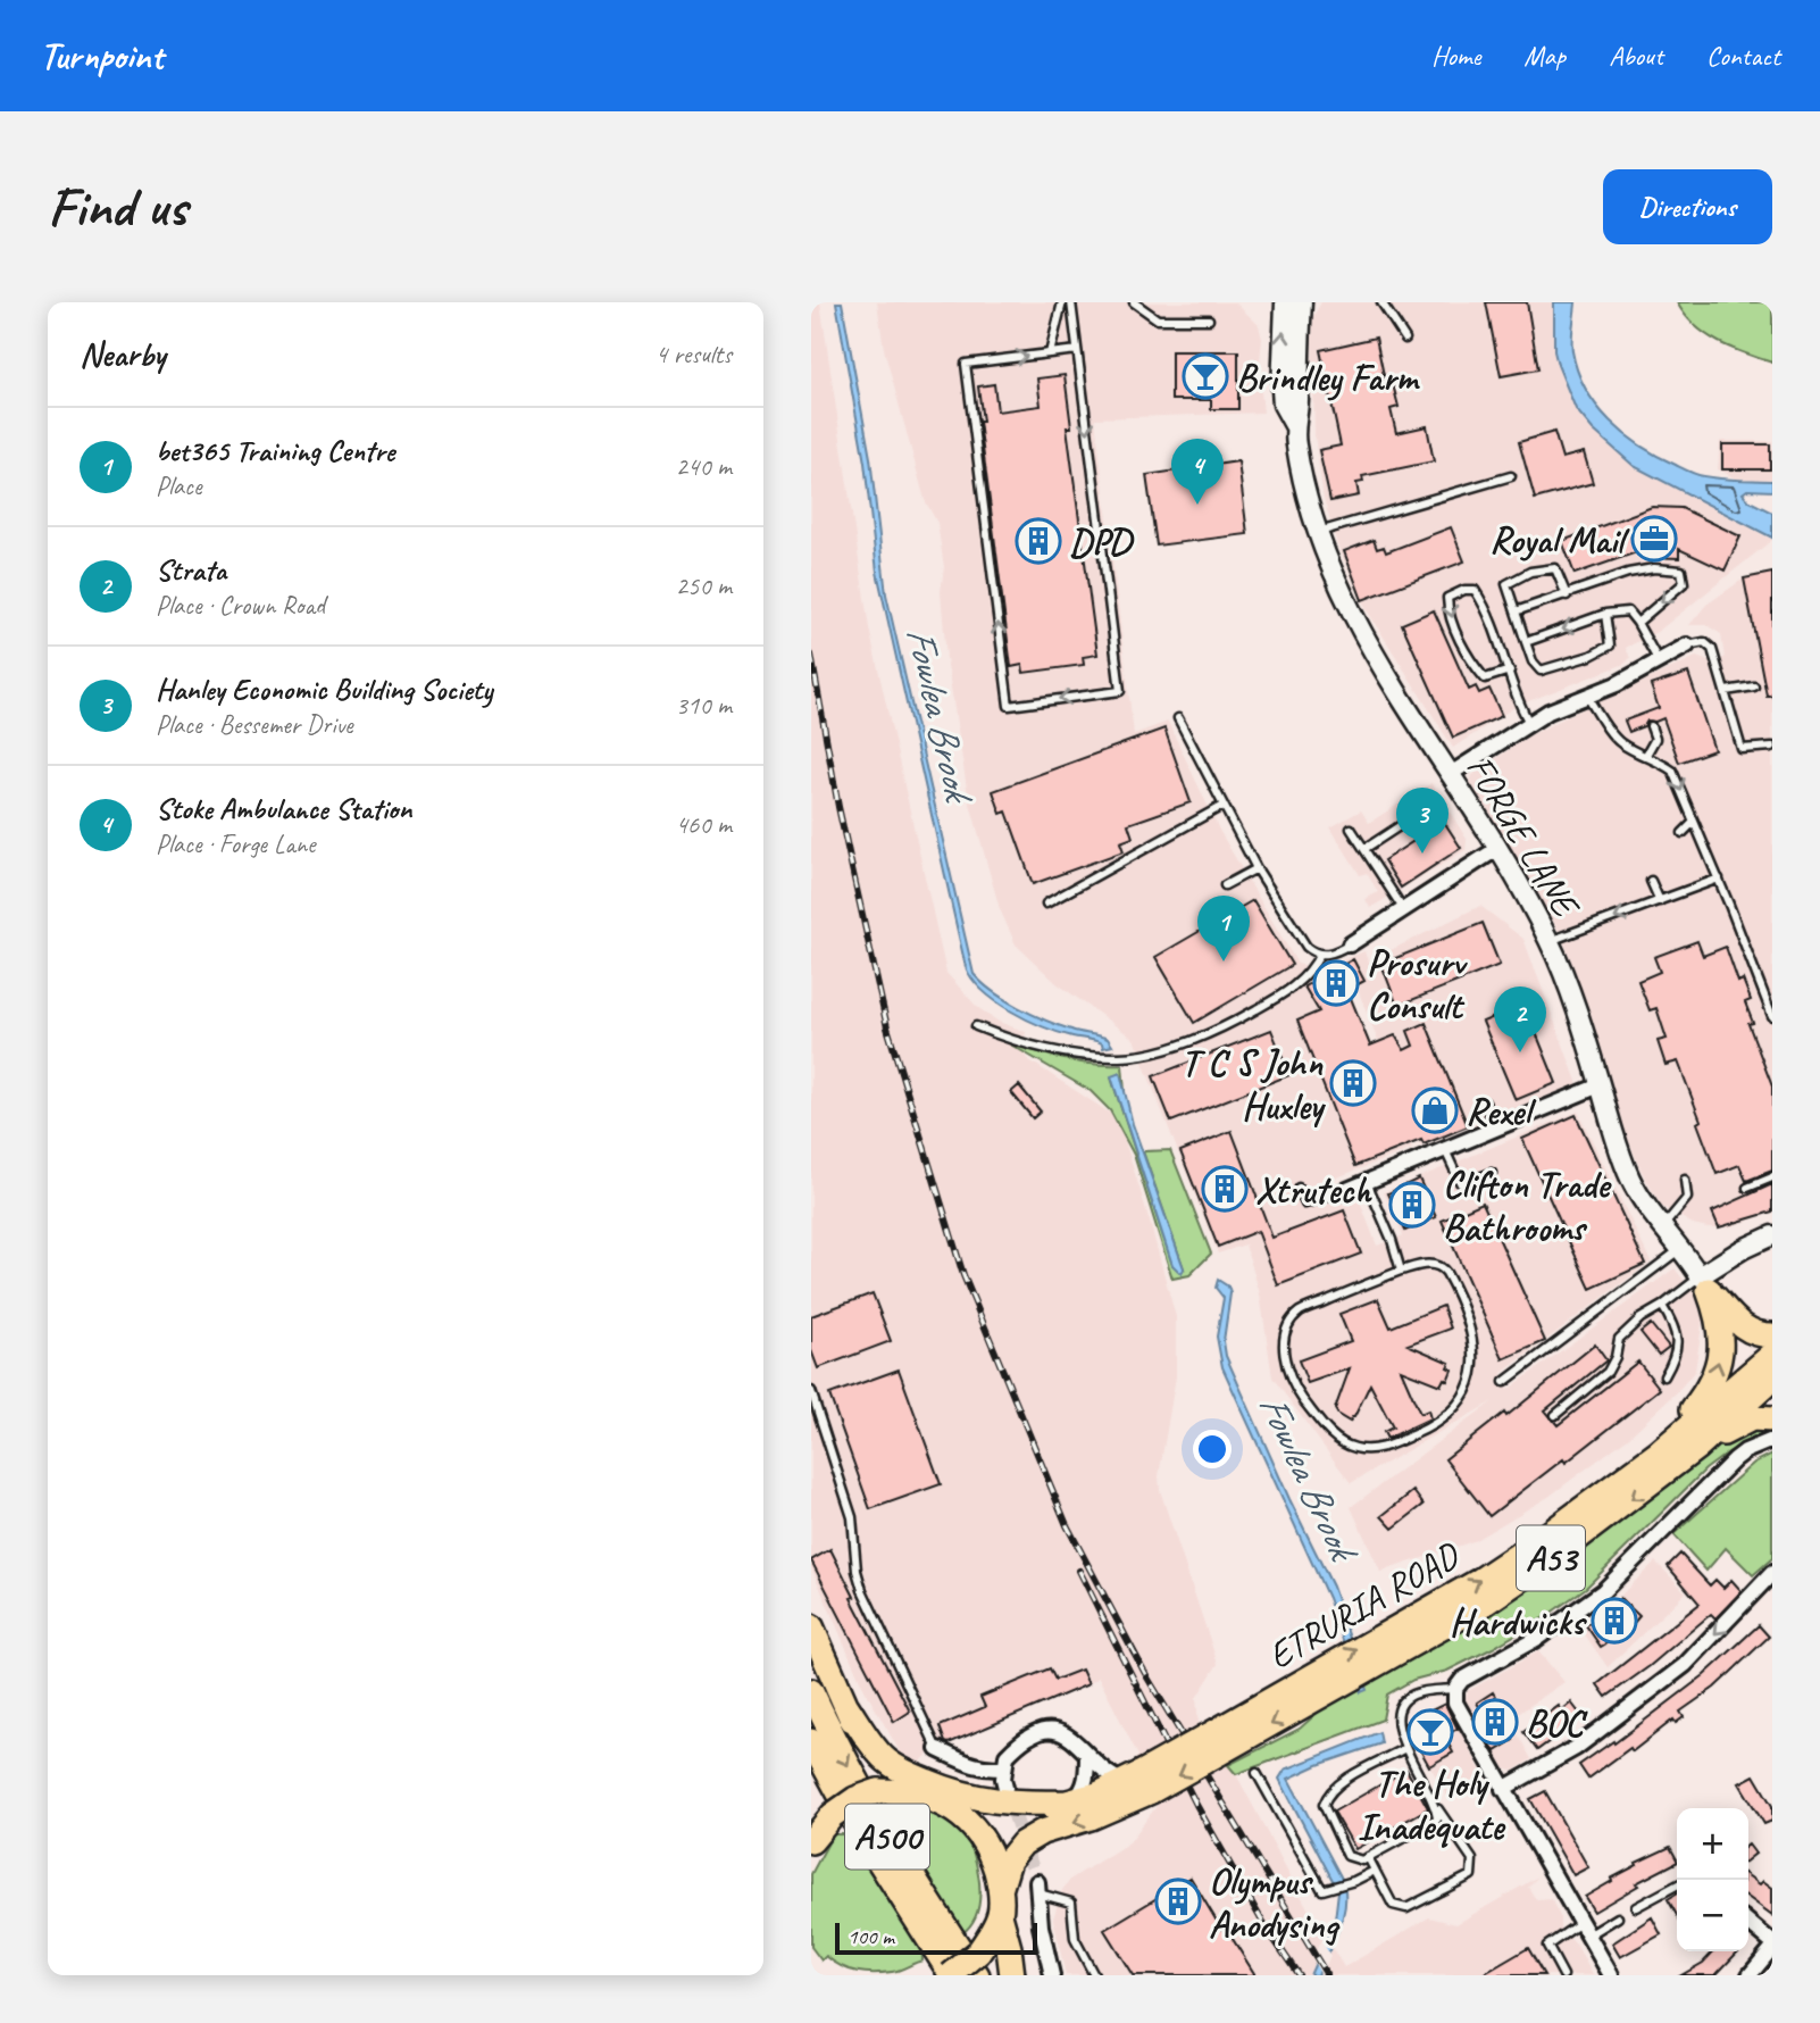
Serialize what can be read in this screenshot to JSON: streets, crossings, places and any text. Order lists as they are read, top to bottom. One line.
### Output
{"streets":{"highway":["A53","ETRURIA ROAD","A500"],"street":["FORGE LANE"]},"crossings":[["A53","ETRURIA ROAD"],["A53","A500"]],"water":["Fowlea Brook"],"places":{"bar":["Brindley Farm","The Holy Inadequate"],"office":["Royal Mail"],"building":["DPD","Prosurv Consult","T C S John Huxley","Xtrutech","Clifton Trade Bathrooms","Hardwicks","BOC","Olympus Anodysing"],"shop":["Rexel"]},"scale_bar":"100 m","page":{"header":"Turnpoint","nav":["Home","Map","About","Contact"],"buttons":"Directions","title":"Find us","heading":["Nearby","4 results"],"list":[{"mark":"1","name":"bet365 Training Centre","note":"Place","value":"240 m"},{"mark":"2","name":"Strata","note":"Place · Crown Road","value":"250 m"},{"mark":"3","name":"Hanley Economic Building Society","note":"Place · Bessemer Drive","value":"310 m"},{"mark":"4","name":"Stoke Ambulance Station","note":"Place · Forge Lane","value":"460 m"}],"pins":["4","3","1","2"],"map_buttons":["+","−"],"scale":"100 m"}}
